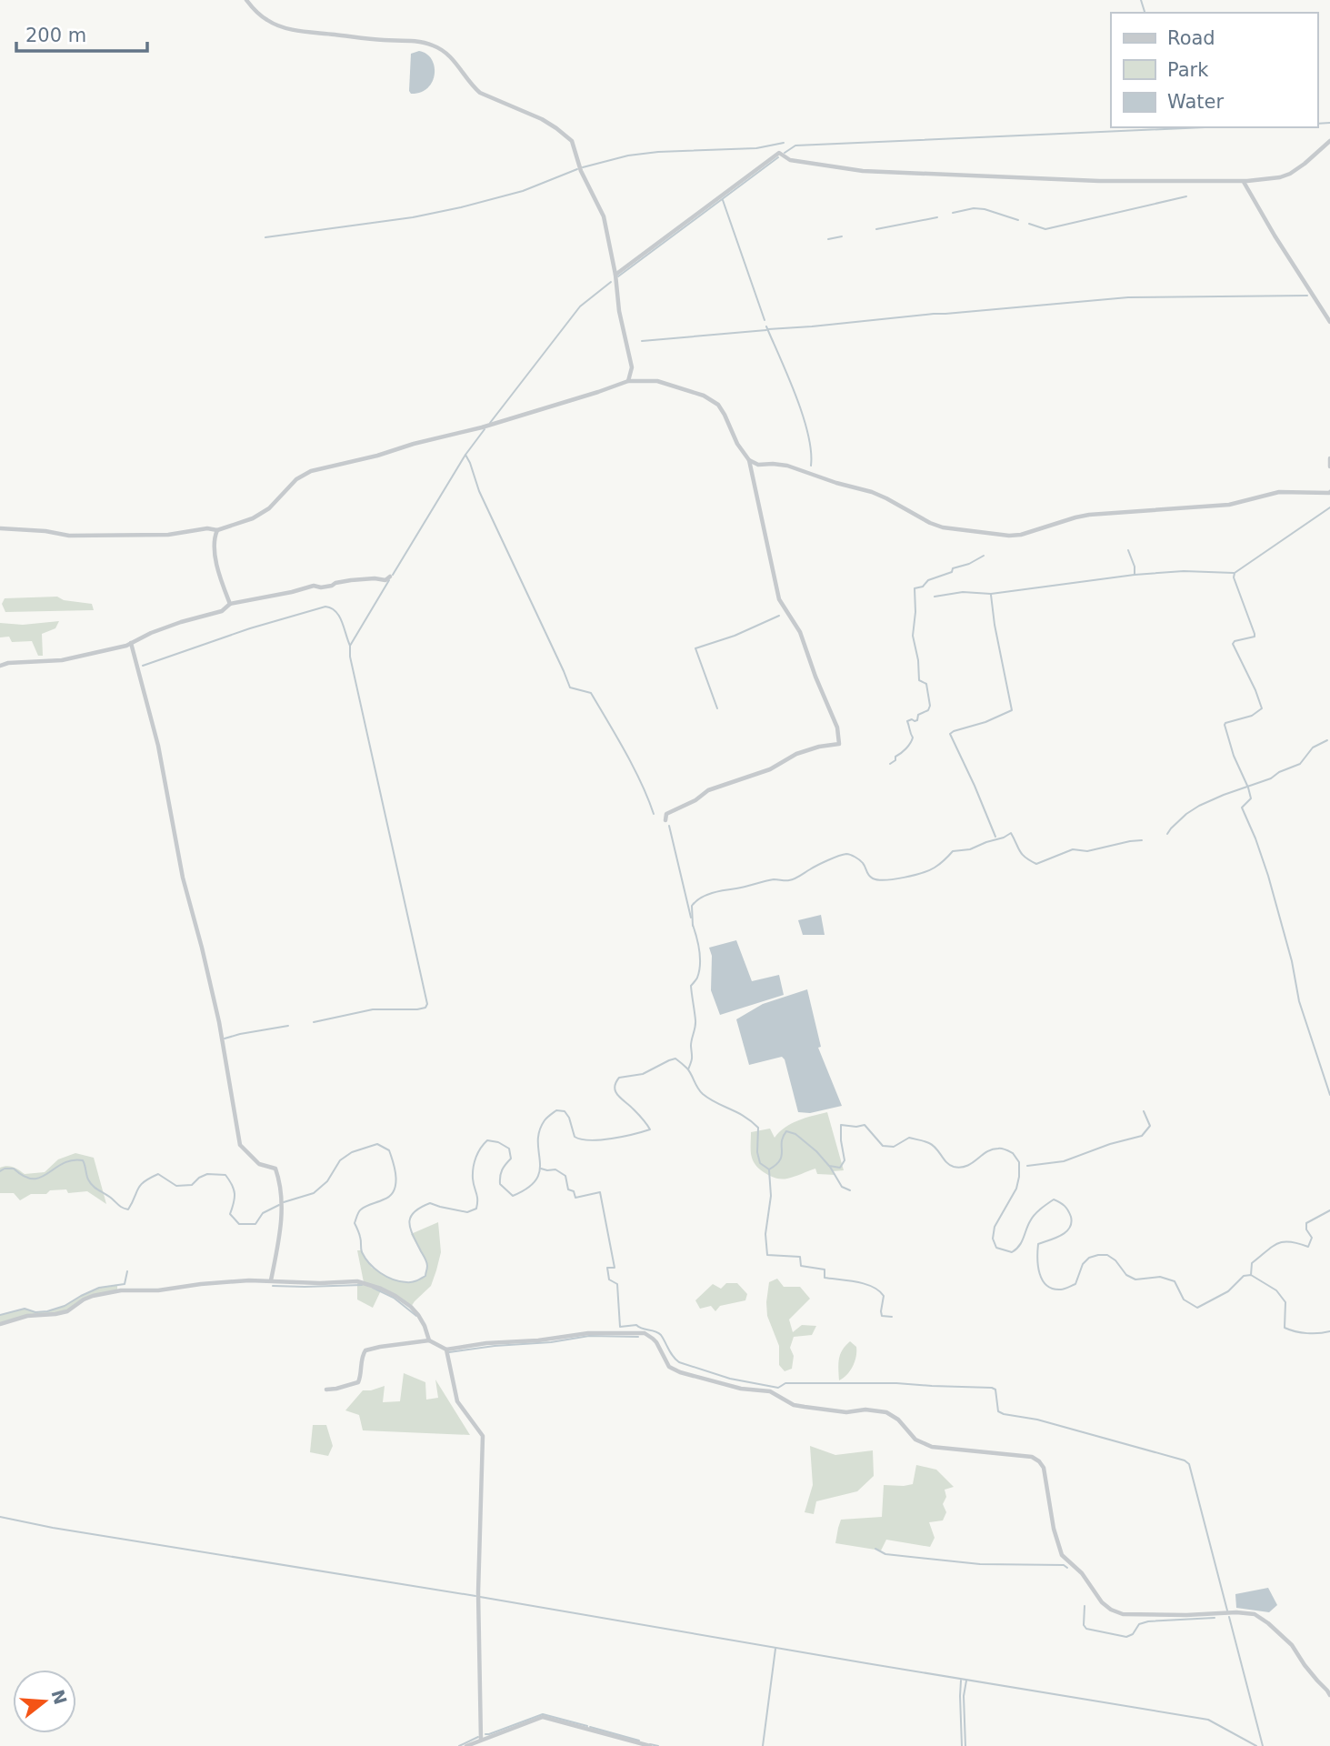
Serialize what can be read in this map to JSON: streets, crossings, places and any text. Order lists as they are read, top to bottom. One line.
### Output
{"legend":["Road","Park","Water"],"scale_bar":"200 m","north":"right"}
